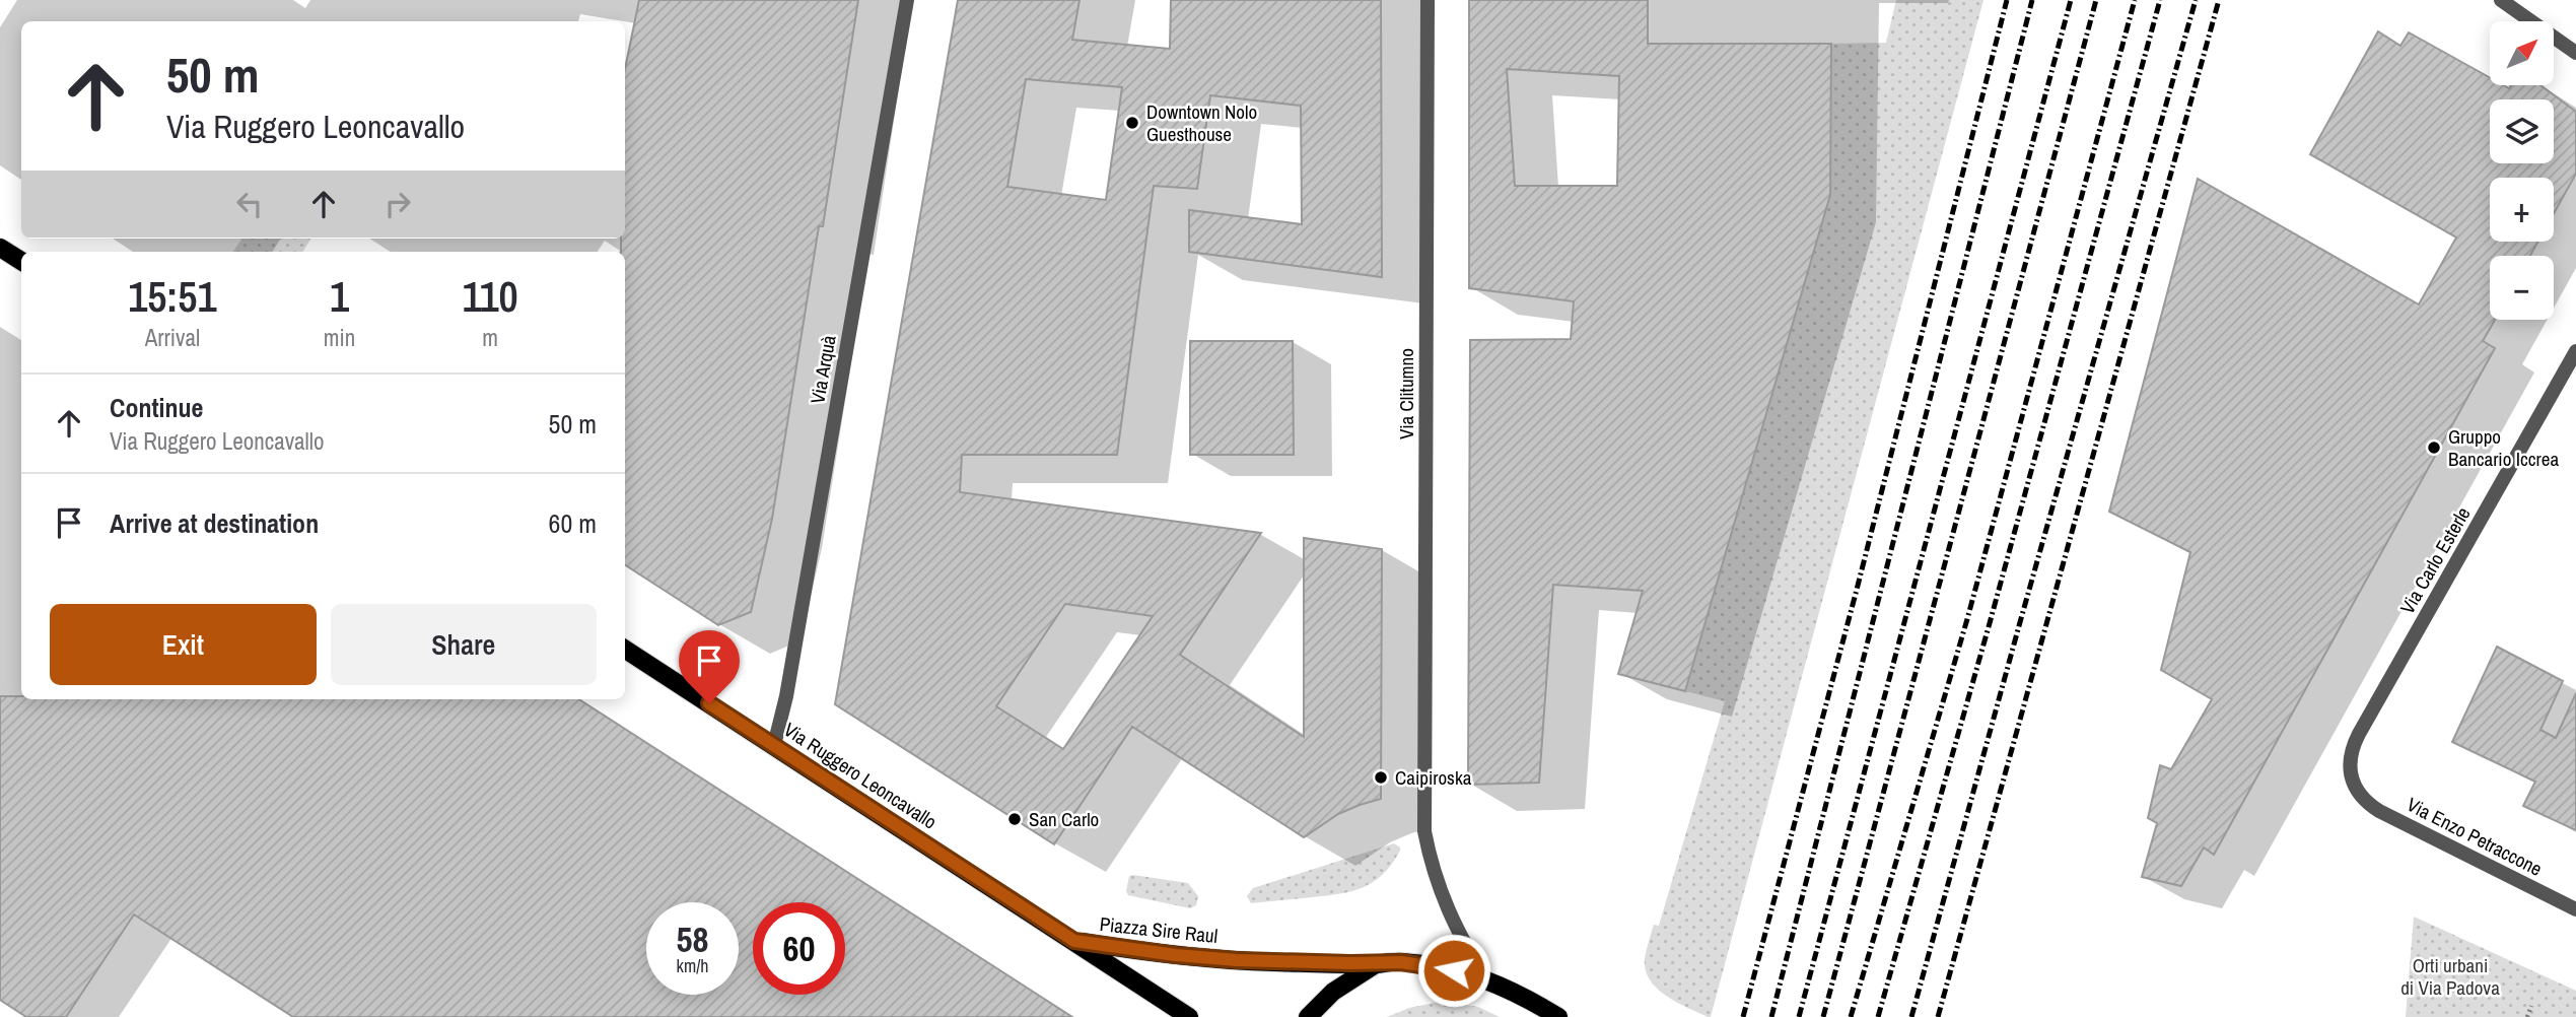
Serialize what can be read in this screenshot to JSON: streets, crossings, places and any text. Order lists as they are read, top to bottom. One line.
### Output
{"streets":{"main road":["Via Ruggero Leoncavallo","Piazza Sire Raul"],"street":["Via Arquà","Via Clitumno","Via Carlo Esterle","Via Enzo Petraccone"]},"crossings":[["Via Arquà","Via Ruggero Leoncavallo"],["Via Clitumno","Piazza Sire Raul"],["Via Carlo Esterle","Via Enzo Petraccone"],["Via Ruggero Leoncavallo","Piazza Sire Raul"]],"parks":["Orti urbani di Via Padova"],"places":["Downtown Nolo Guesthouse","Gruppo Bancario Iccrea","Caipiroska","San Carlo"],"north":"top right","page":{"map_buttons":["+","−"],"turn":["50 m","Via Ruggero Leoncavallo"],"eta":["15:51","Arrival","1","min","110","m"],"list":[{"name":"Continue","note":"Via Ruggero Leoncavallo","value":"50 m"},{"name":"Arrive at destination","value":"60 m"}],"buttons":["Exit","Share"],"speed":"58 km/h","limit":"60"}}
